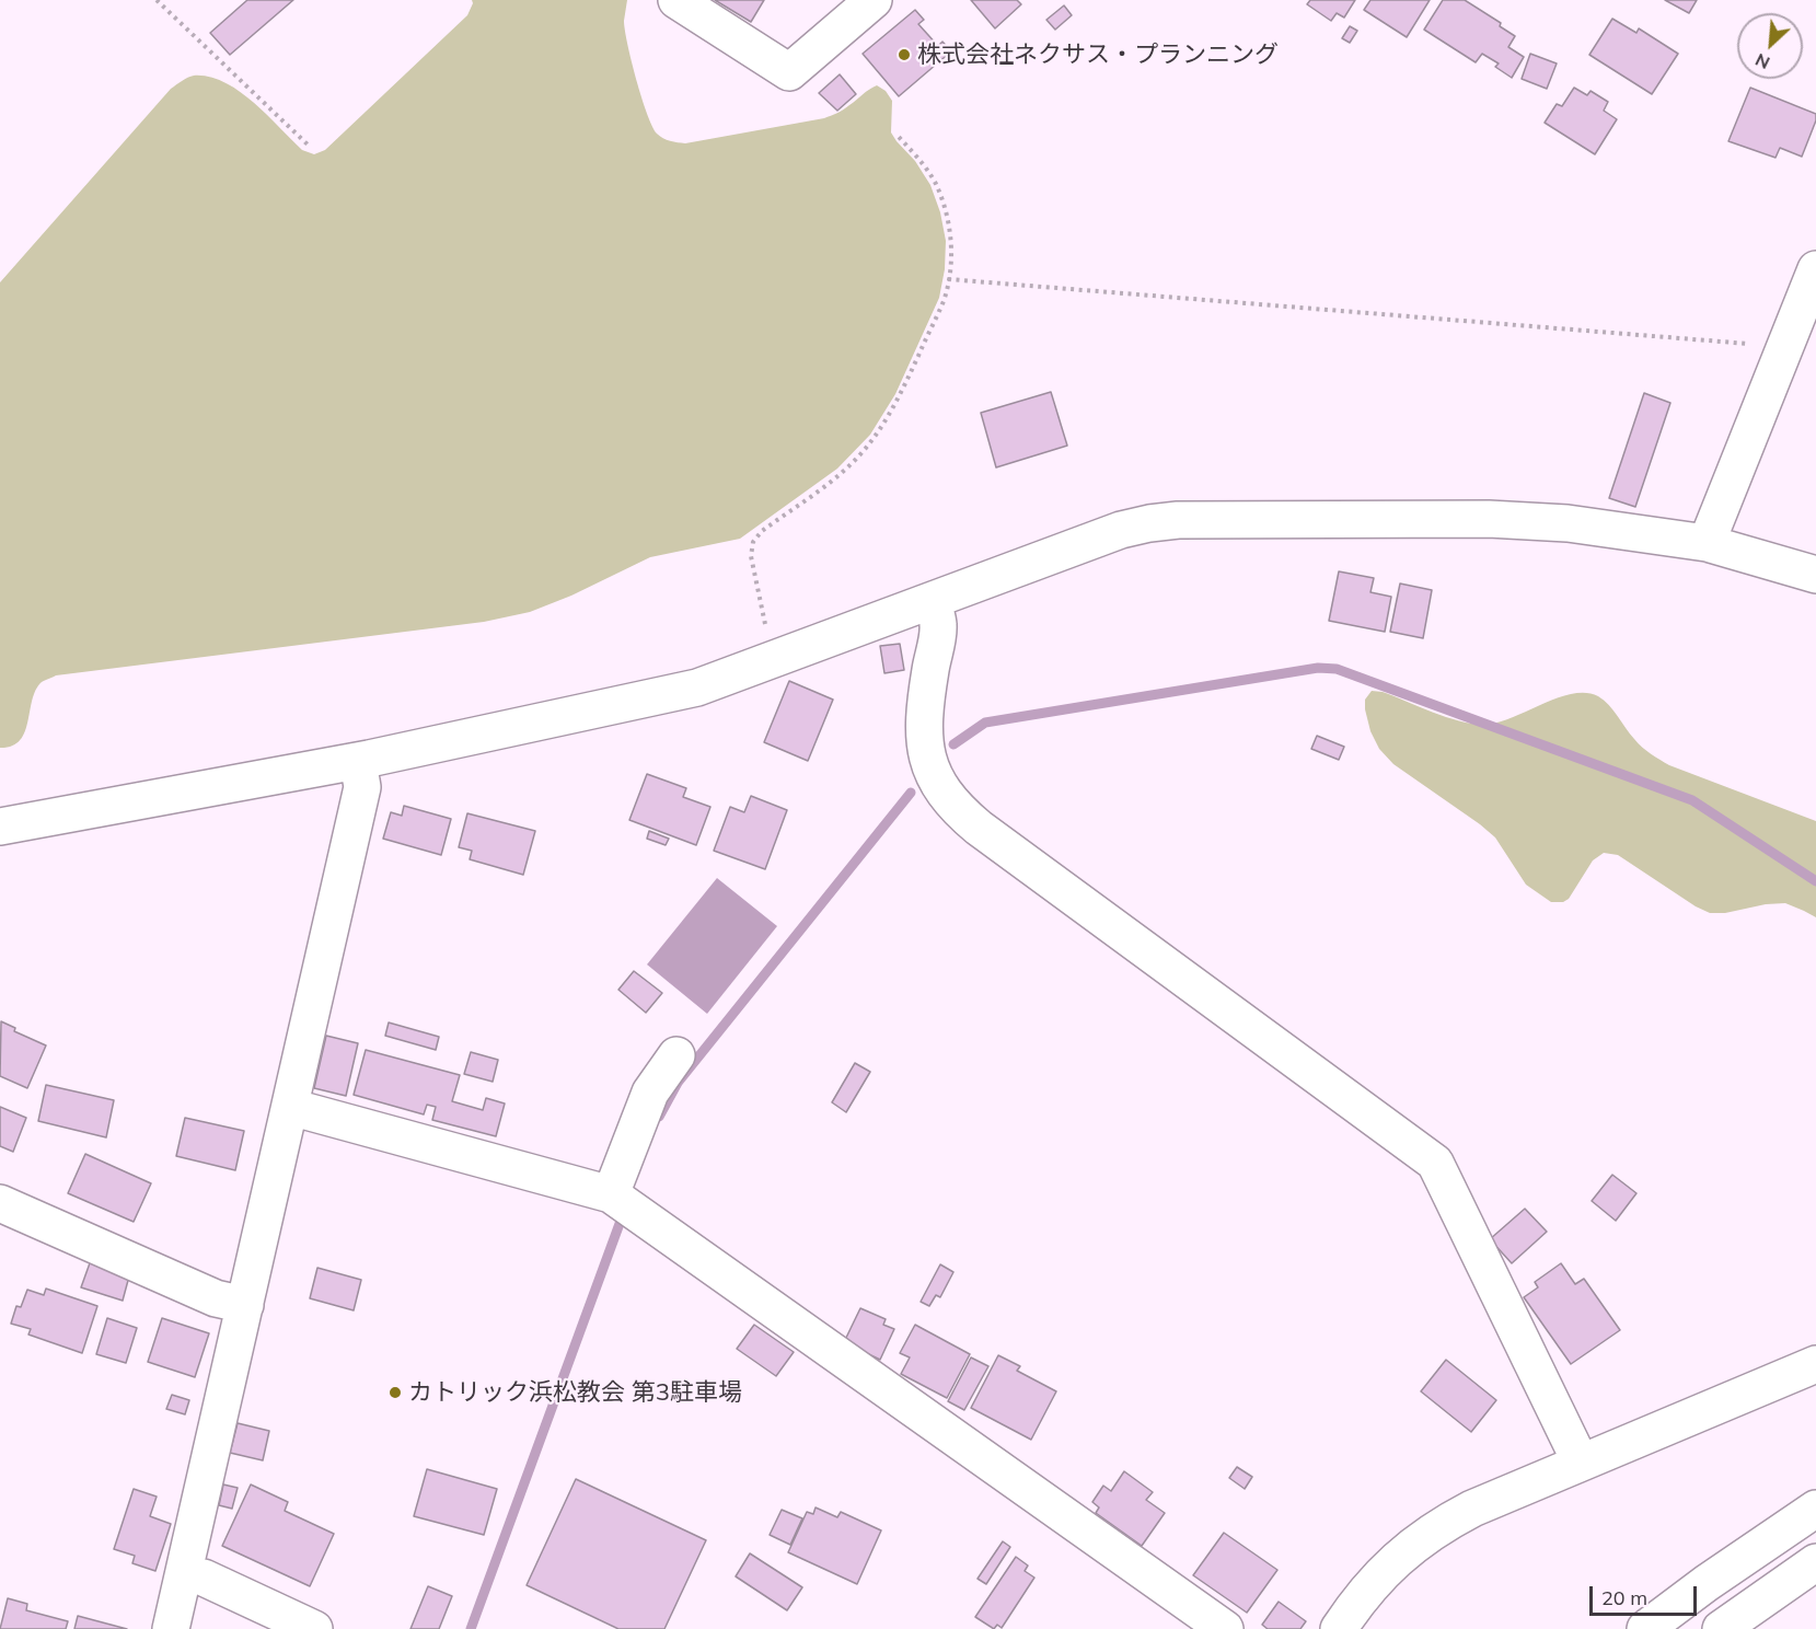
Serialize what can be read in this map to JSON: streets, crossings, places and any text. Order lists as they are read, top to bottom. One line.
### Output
{"places":["株式会社ネクサス・プランニング","カトリック浜松教会 第3駐車場"],"scale_bar":"20 m","north":"bottom left"}
